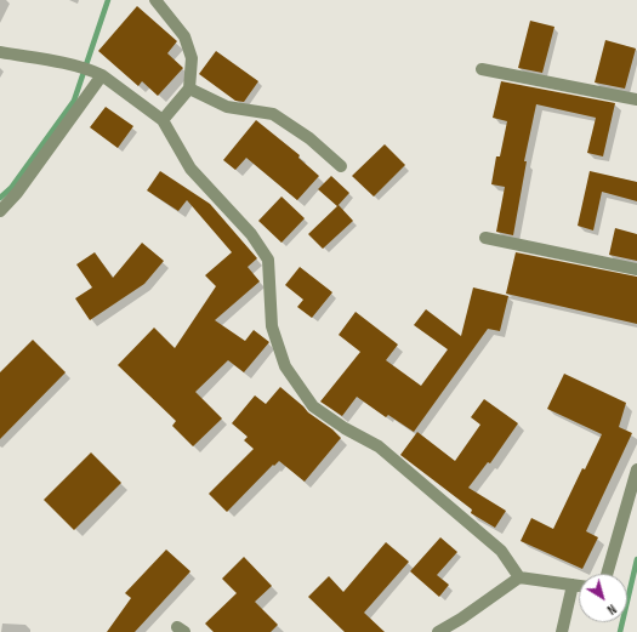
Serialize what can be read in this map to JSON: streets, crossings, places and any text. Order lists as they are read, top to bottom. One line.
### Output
{"north":"bottom right"}
